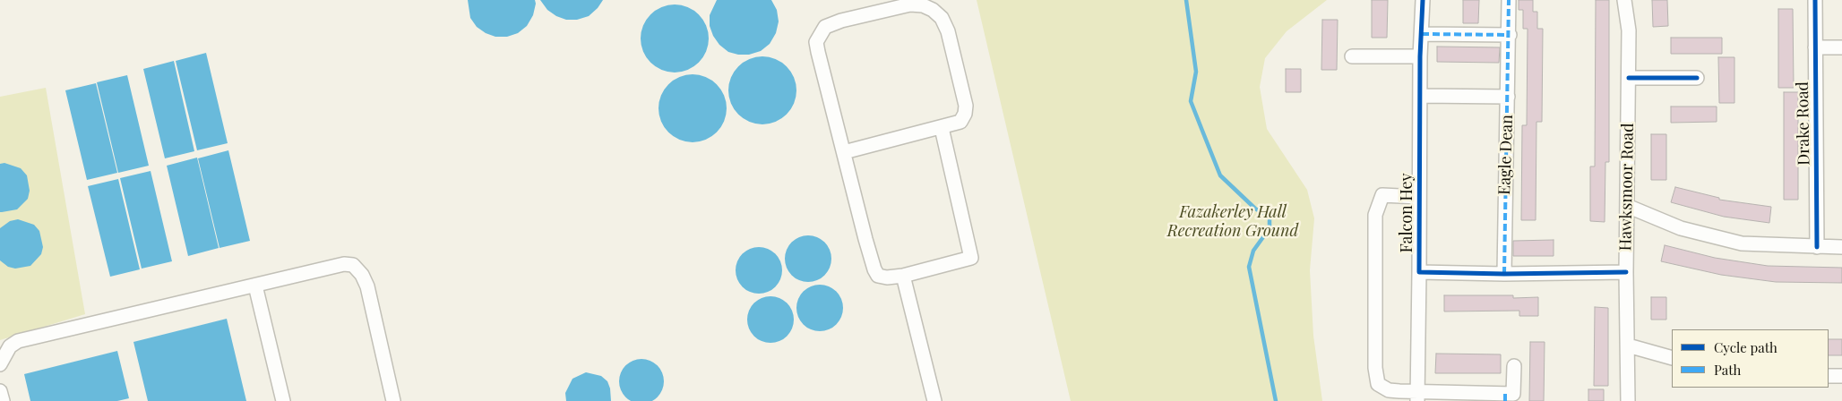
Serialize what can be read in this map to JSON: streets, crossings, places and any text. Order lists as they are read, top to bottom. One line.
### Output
{"streets":{"street":["Drake Road","Eagle Dean","Hawksmoor Road","Falcon Hey"]},"crossings":[["Eagle Dean","Falcon Hey"],["Hawksmoor Road","Falcon Hey"]],"parks":["Fazakerley Hall Recreation Ground"],"legend":["Cycle path","Path"]}
